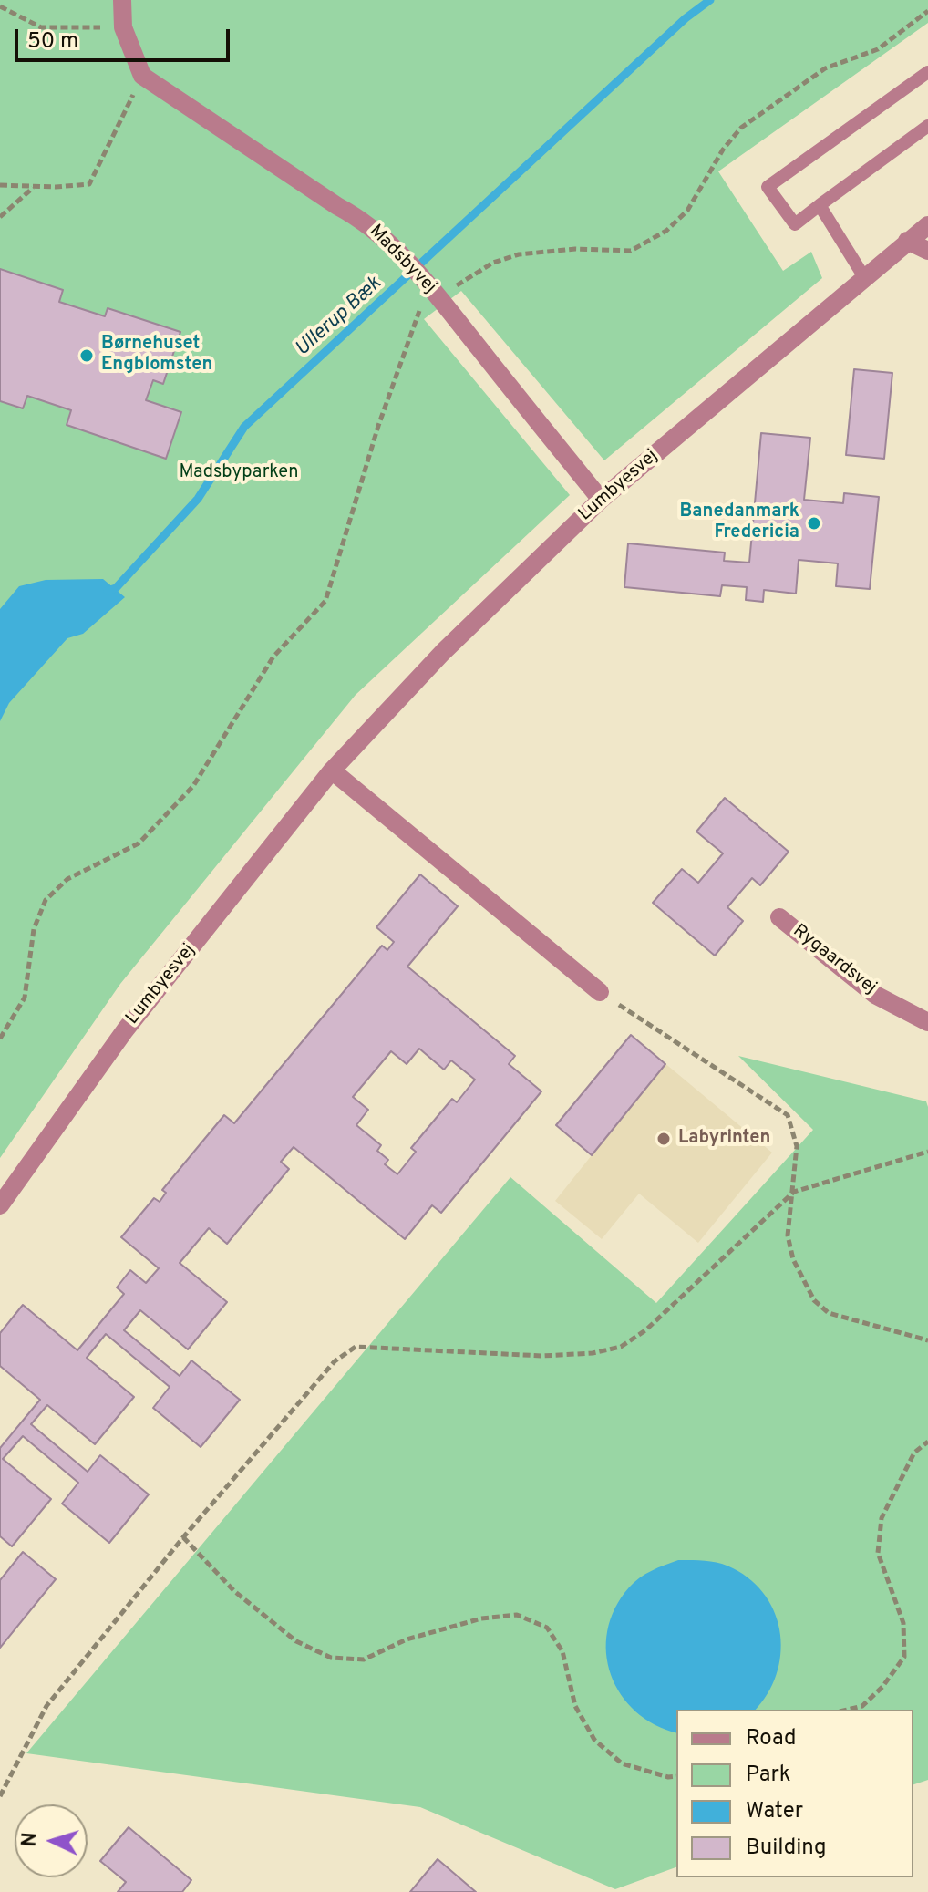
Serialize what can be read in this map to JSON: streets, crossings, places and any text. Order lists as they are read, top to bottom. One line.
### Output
{"streets":{"street":["Madsbyvej","Lumbyesvej","Rygaardsvej"]},"crossings":[["Madsbyvej","Lumbyesvej"]],"water":["Ullerup Bæk"],"parks":["Madsbyparken"],"places":["Børnehuset Engblomsten","Banedanmark Fredericia","Labyrinten"],"legend":["Road","Park","Water","Building"],"scale_bar":"50 m","north":"left"}
